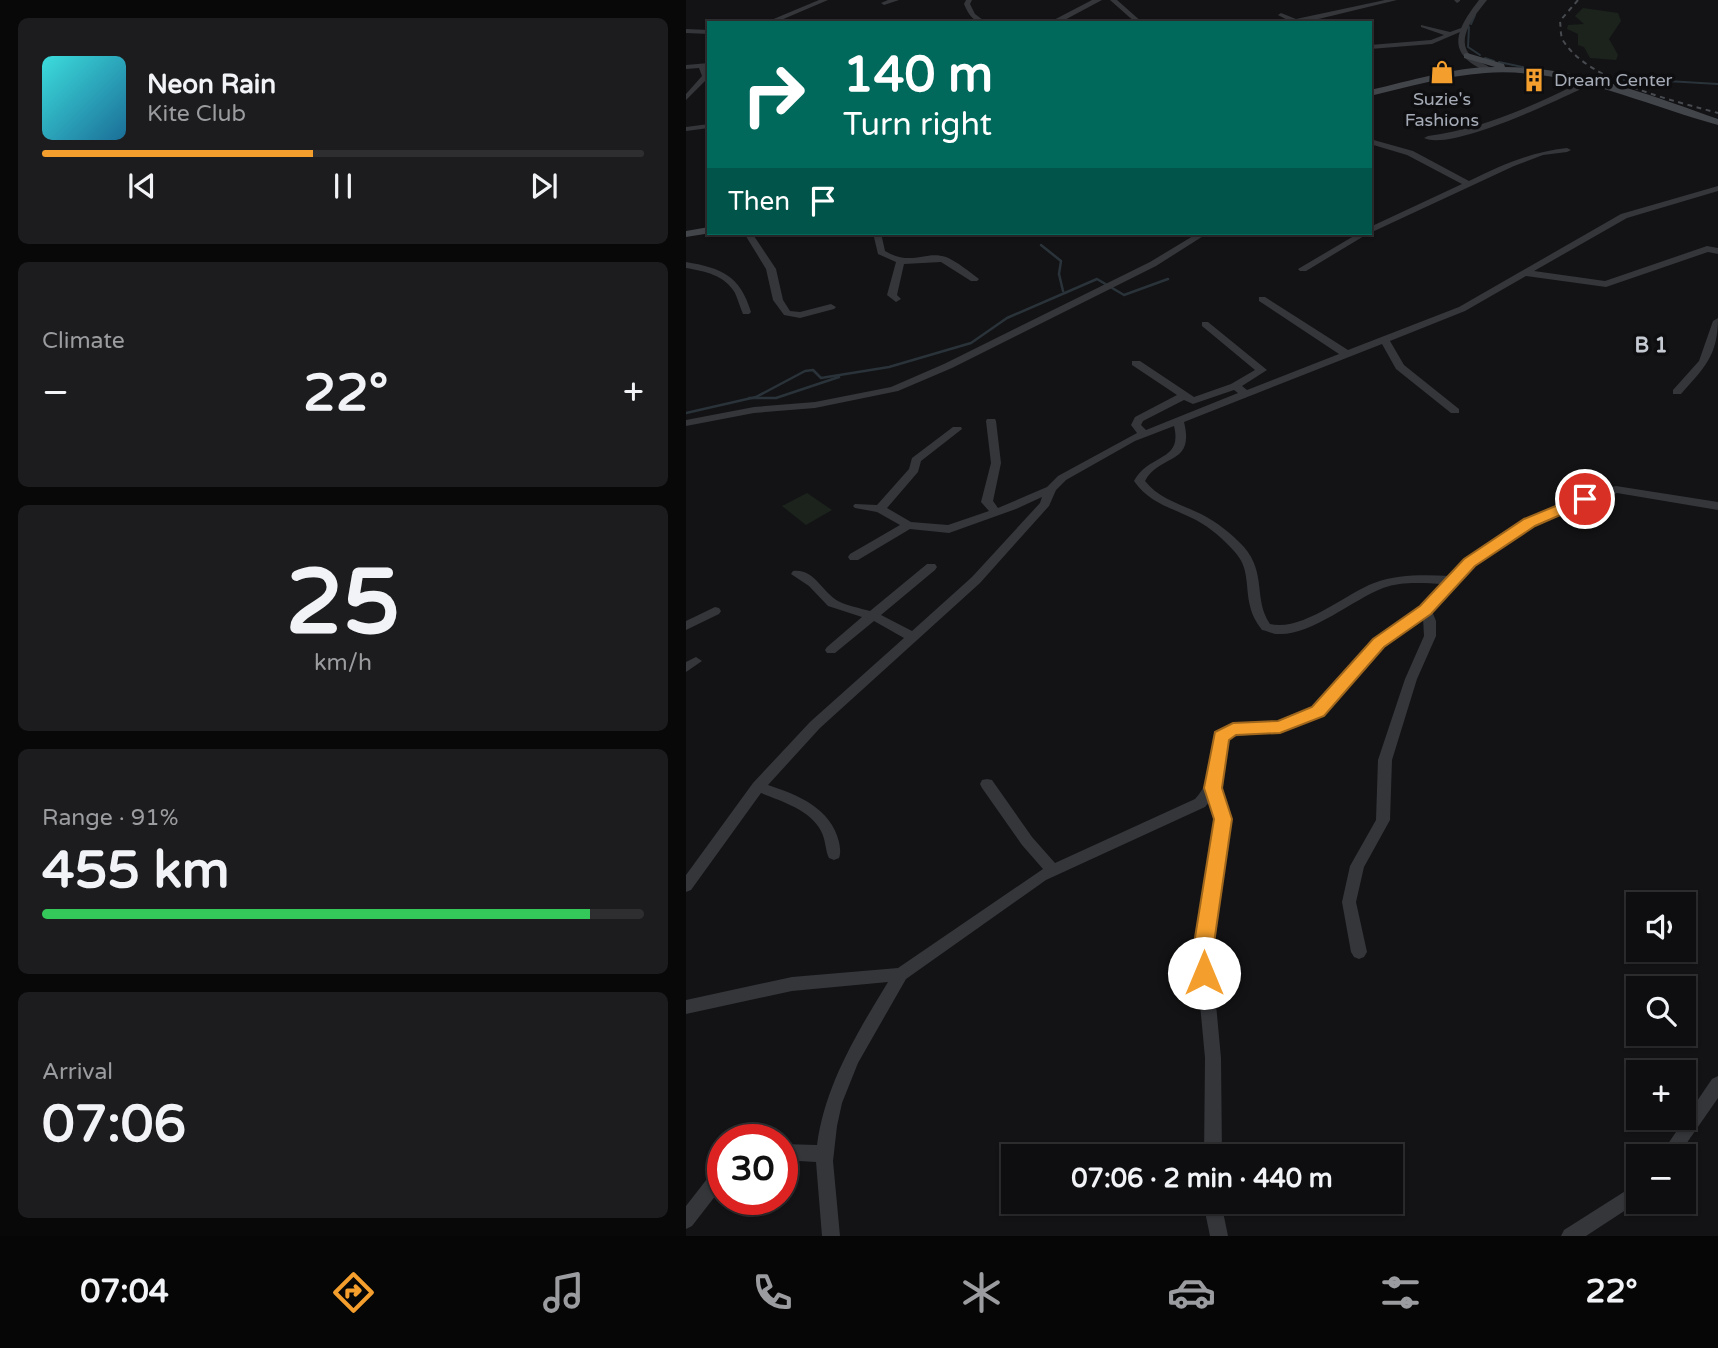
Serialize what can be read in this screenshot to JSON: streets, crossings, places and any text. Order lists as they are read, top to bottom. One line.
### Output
{"districts":["B 1"],"places":{"shop":["Suzie's Fashions"],"building":["Dream Center"]},"page":{"turn":["140 m","Turn right"],"song":["Neon Rain","Kite Club"],"then":"Then","tile":["Climate",["25","km/h"],["Range · 91%","455 km"],["Arrival","07:06"]],"heat":["−","22°","+"],"map_buttons":["+","−"],"limit":"30","trip":"07:06 · 2 min · 440 m","tabs":["07:04","22°"]}}
